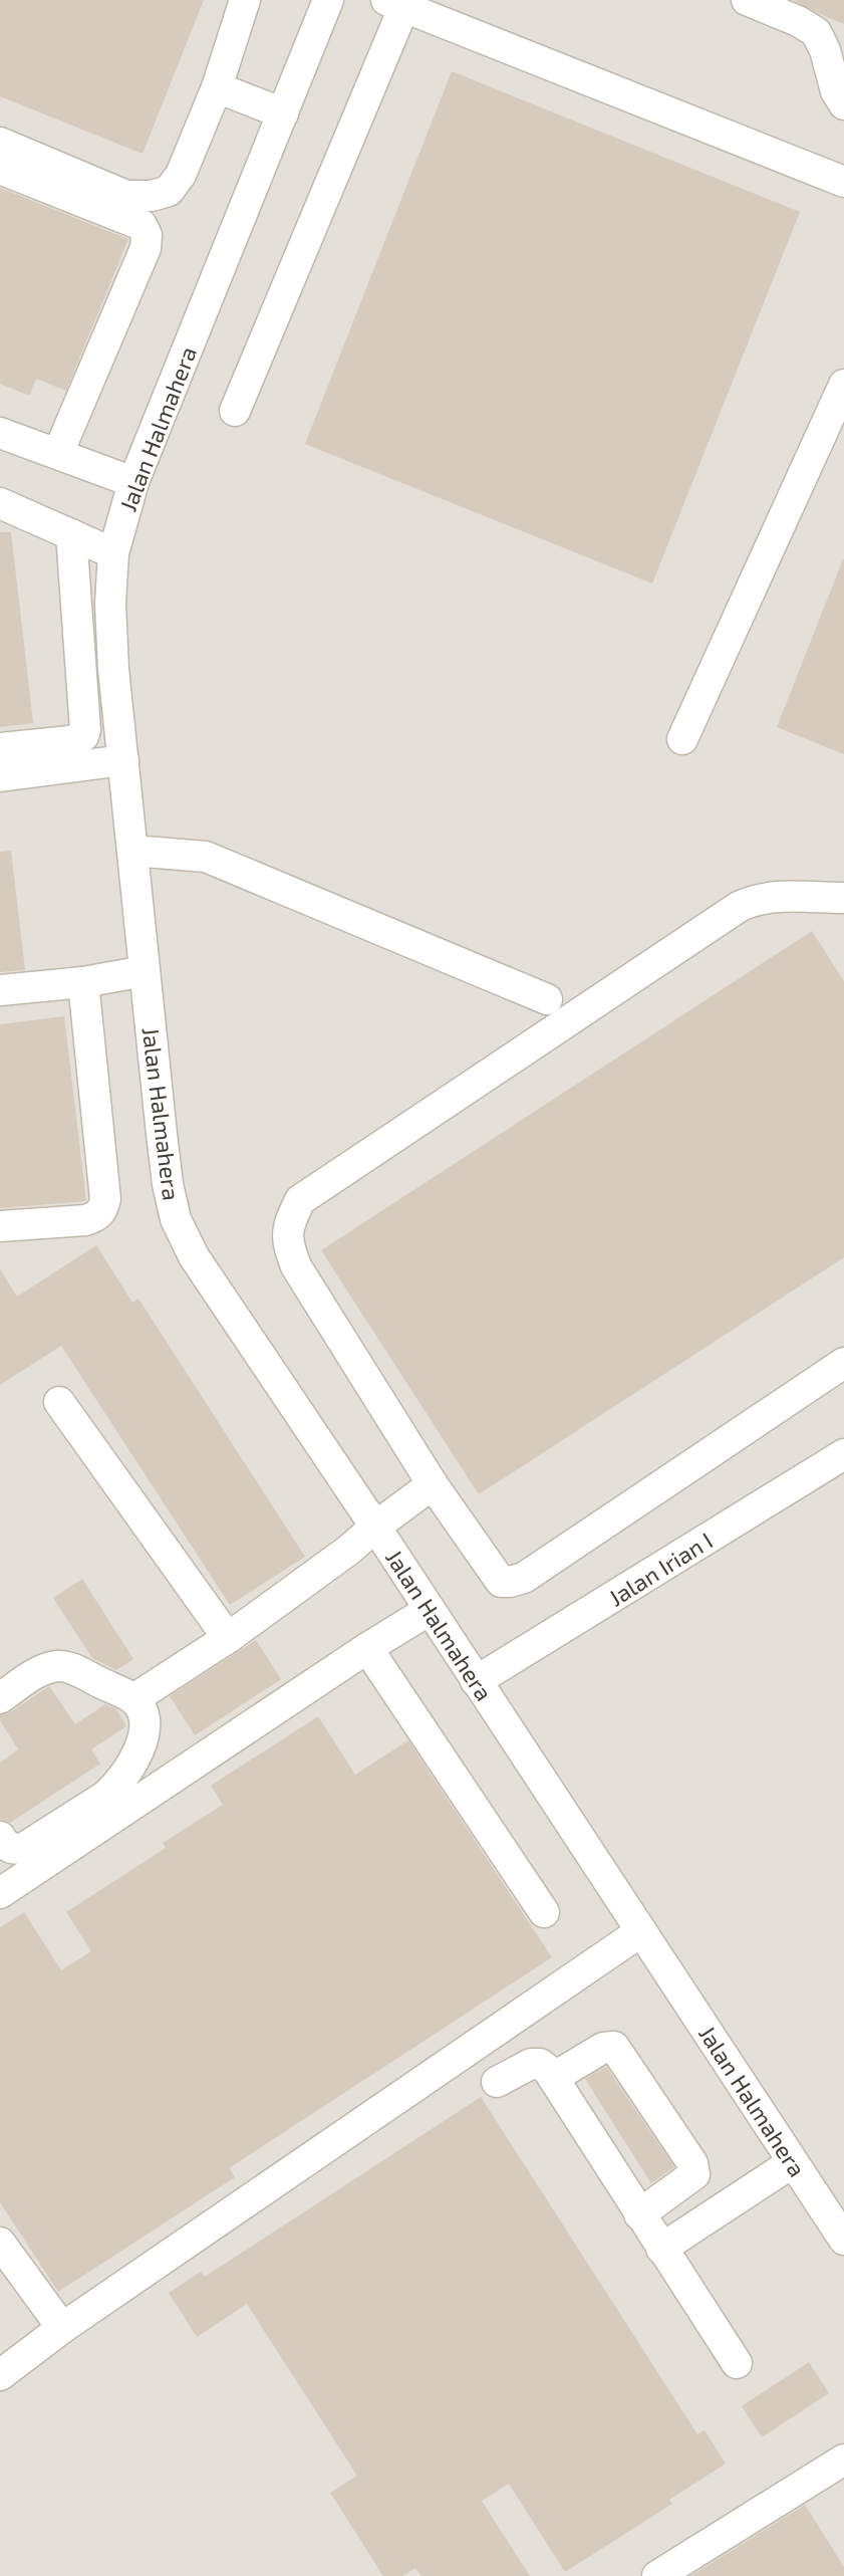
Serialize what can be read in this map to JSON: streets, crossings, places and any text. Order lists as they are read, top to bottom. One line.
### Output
{"streets":{"street":["Jalan Halmahera","Jalan Irian I"]},"crossings":[["Jalan Halmahera","Jalan Irian I"]]}
